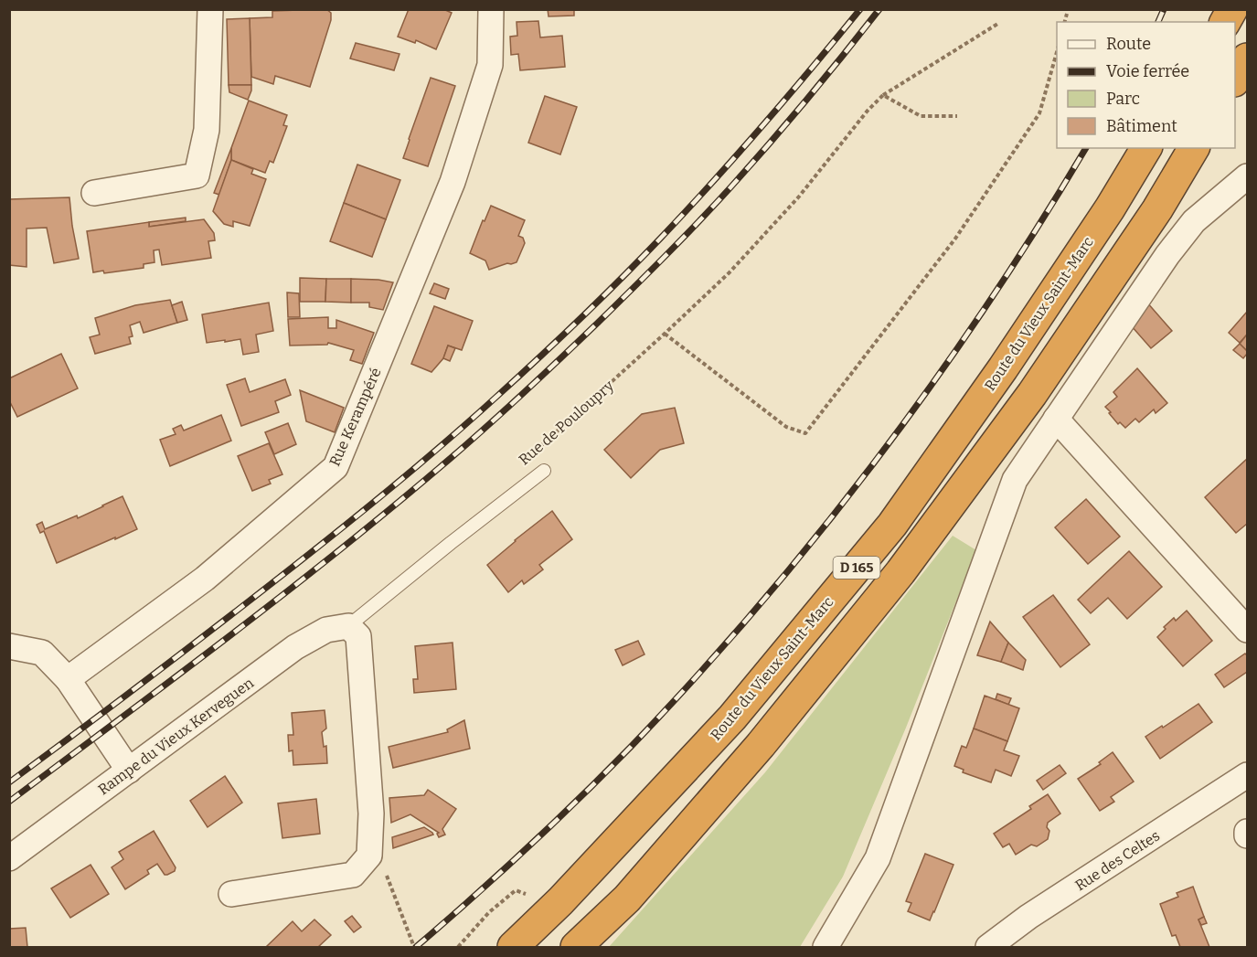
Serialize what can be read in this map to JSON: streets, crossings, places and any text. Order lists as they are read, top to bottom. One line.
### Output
{"streets":{"highway":["Route du Vieux Saint-Marc","D 165"],"street":["Rue Kerampéré","Rampe du Vieux Kerveguen","Rue des Celtes"],"path":["Rue de Pouloupry"]},"legend":["Route","Voie ferrée","Parc","Bâtiment"]}
